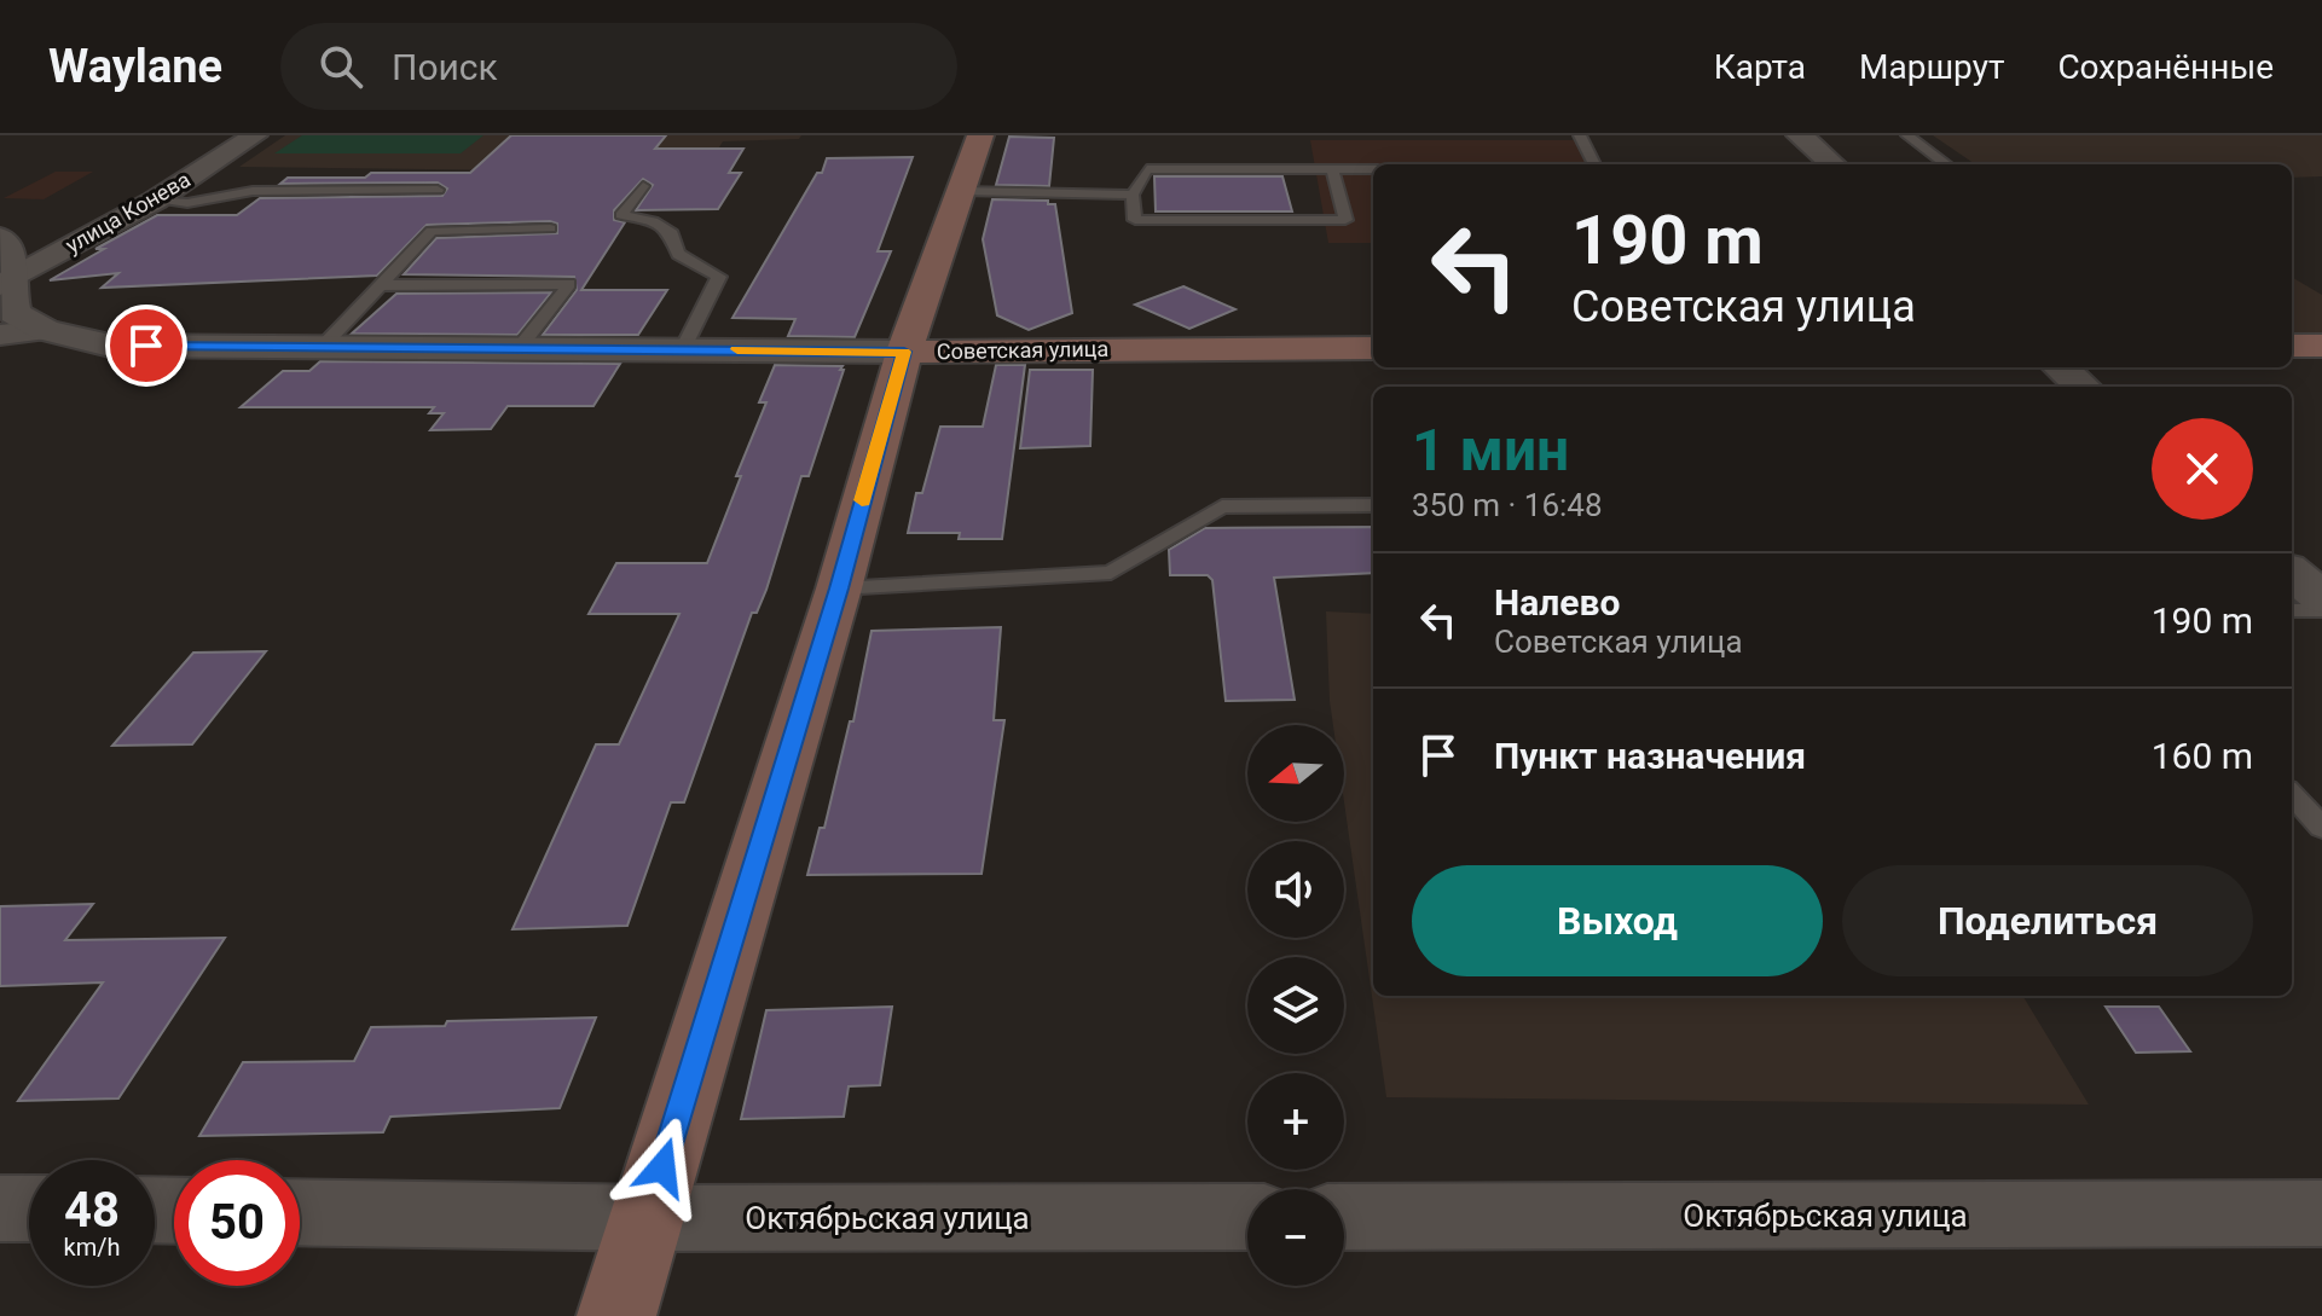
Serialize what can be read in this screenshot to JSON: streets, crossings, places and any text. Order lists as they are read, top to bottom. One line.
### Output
{"streets":{"main road":["Советская улица"],"street":["улица Конева","Октябрьская улица"]},"crossings":[["улица Конева","Советская улица"]],"north":"left","page":{"header":"Waylane","search":"Поиск","nav":["Карта","Маршрут","Сохранённые"],"turn":["190 m","Советская улица"],"heading":["1 мин","350 m · 16:48"],"list":[{"name":"Налево","note":"Советская улица","value":"190 m"},{"name":"Пункт назначения","value":"160 m"}],"map_buttons":["+","−"],"buttons":["Выход","Поделиться"],"speed":"48 km/h","limit":"50"}}
